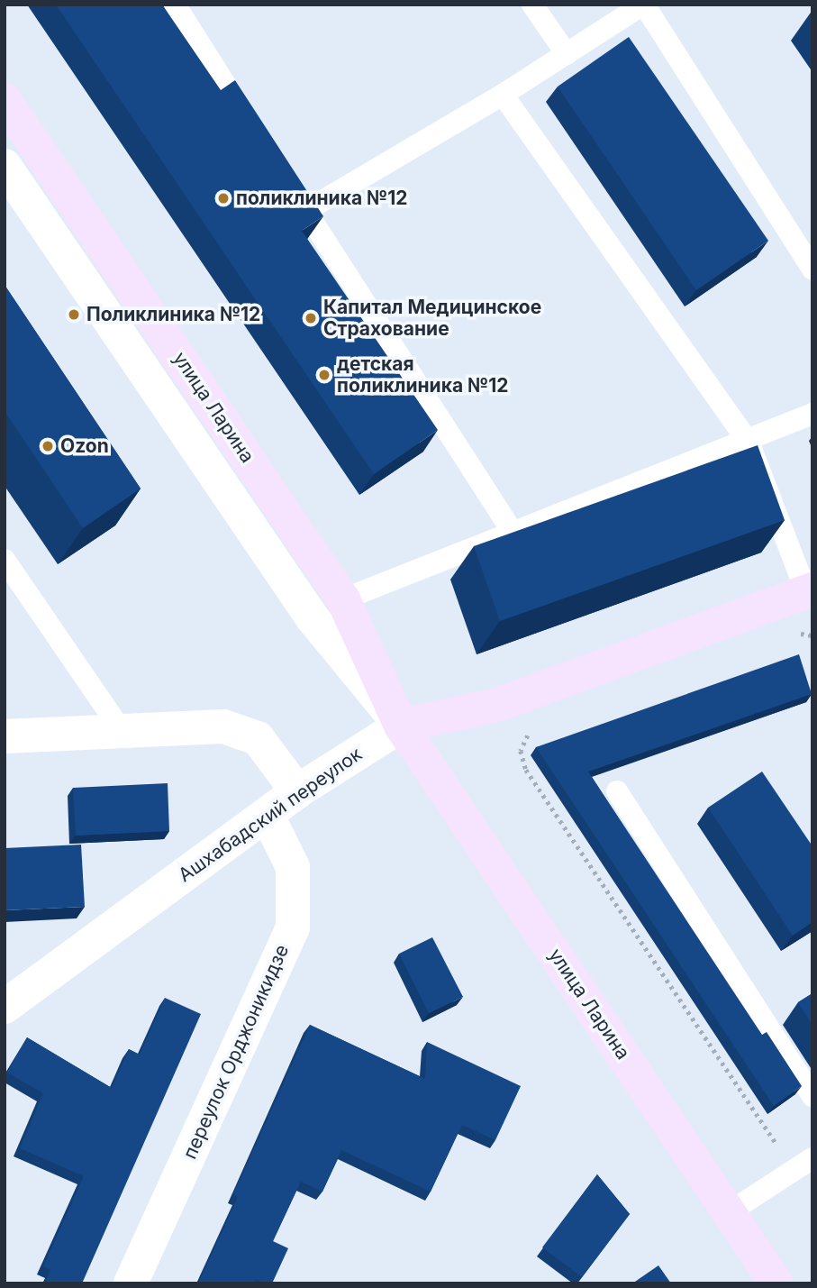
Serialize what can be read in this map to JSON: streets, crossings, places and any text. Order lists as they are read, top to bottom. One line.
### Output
{"streets":{"main road":["улица Ларина","Ашхабадский переулок"],"street":["переулок Орджоникидзе"]},"crossings":[["улица Ларина","Ашхабадский переулок"],["Ашхабадский переулок","переулок Орджоникидзе"]],"places":["поликлиника №12","Поликлиника №12","Капитал Медицинское Страхование","детская поликлиника №12","Ozon"]}
